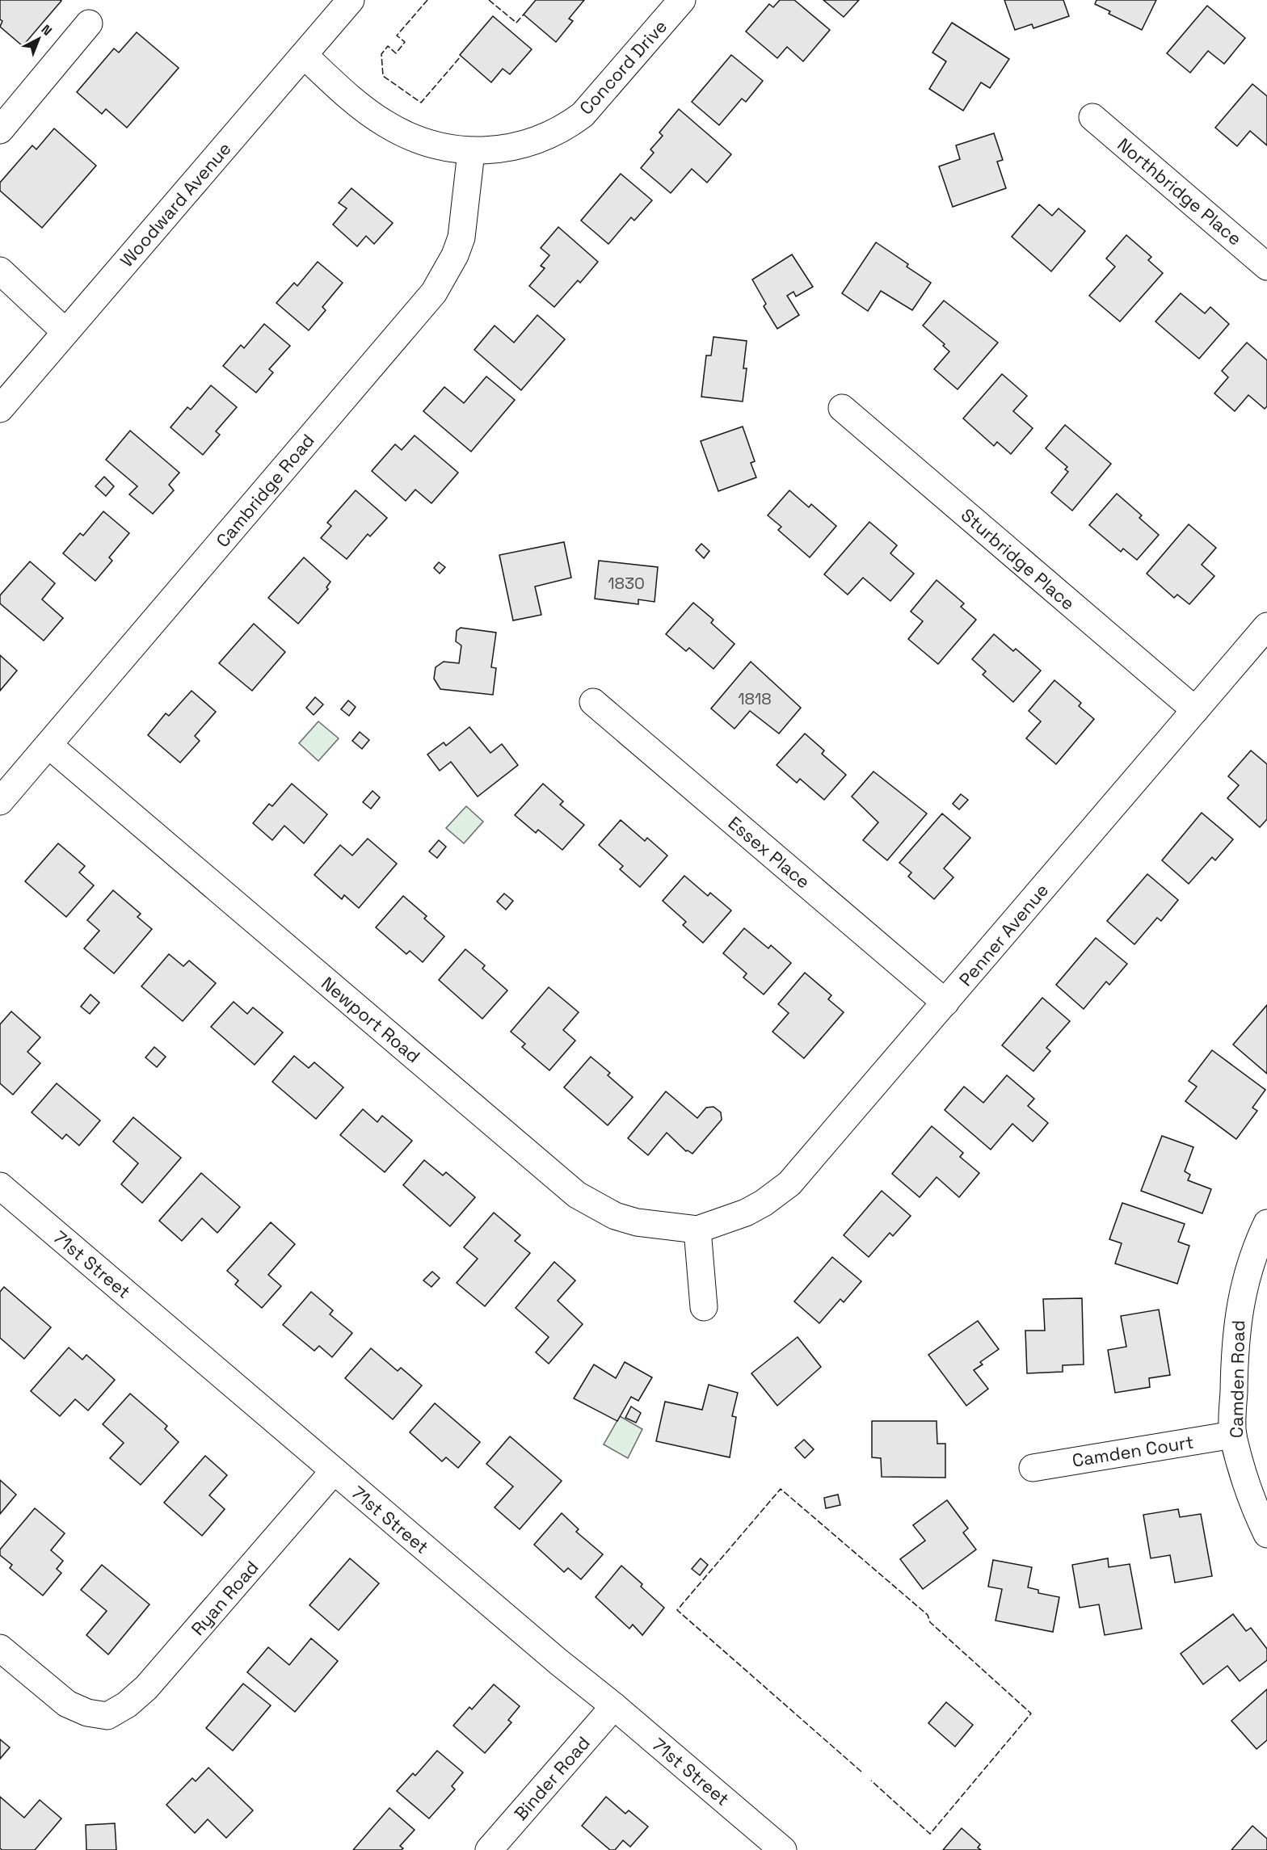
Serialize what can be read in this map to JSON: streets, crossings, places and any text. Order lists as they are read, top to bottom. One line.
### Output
{"streets":{"street":["Concord Drive","Northbridge Place","Woodward Avenue","Cambridge Road","Sturbridge Place","Essex Place","Penner Avenue","Newport Road","71st Street","Camden Road","Camden Court","Ryan Road","Binder Road"]},"crossings":[["Concord Drive","Woodward Avenue"],["Concord Drive","Cambridge Road"],["Cambridge Road","Newport Road"],["Sturbridge Place","Penner Avenue"],["Essex Place","Penner Avenue"],["Penner Avenue","Newport Road"],["71st Street","Ryan Road"],["71st Street","Binder Road"],["Camden Road","Camden Court"]],"house_numbers":["1830","1818"],"north":"top right"}
